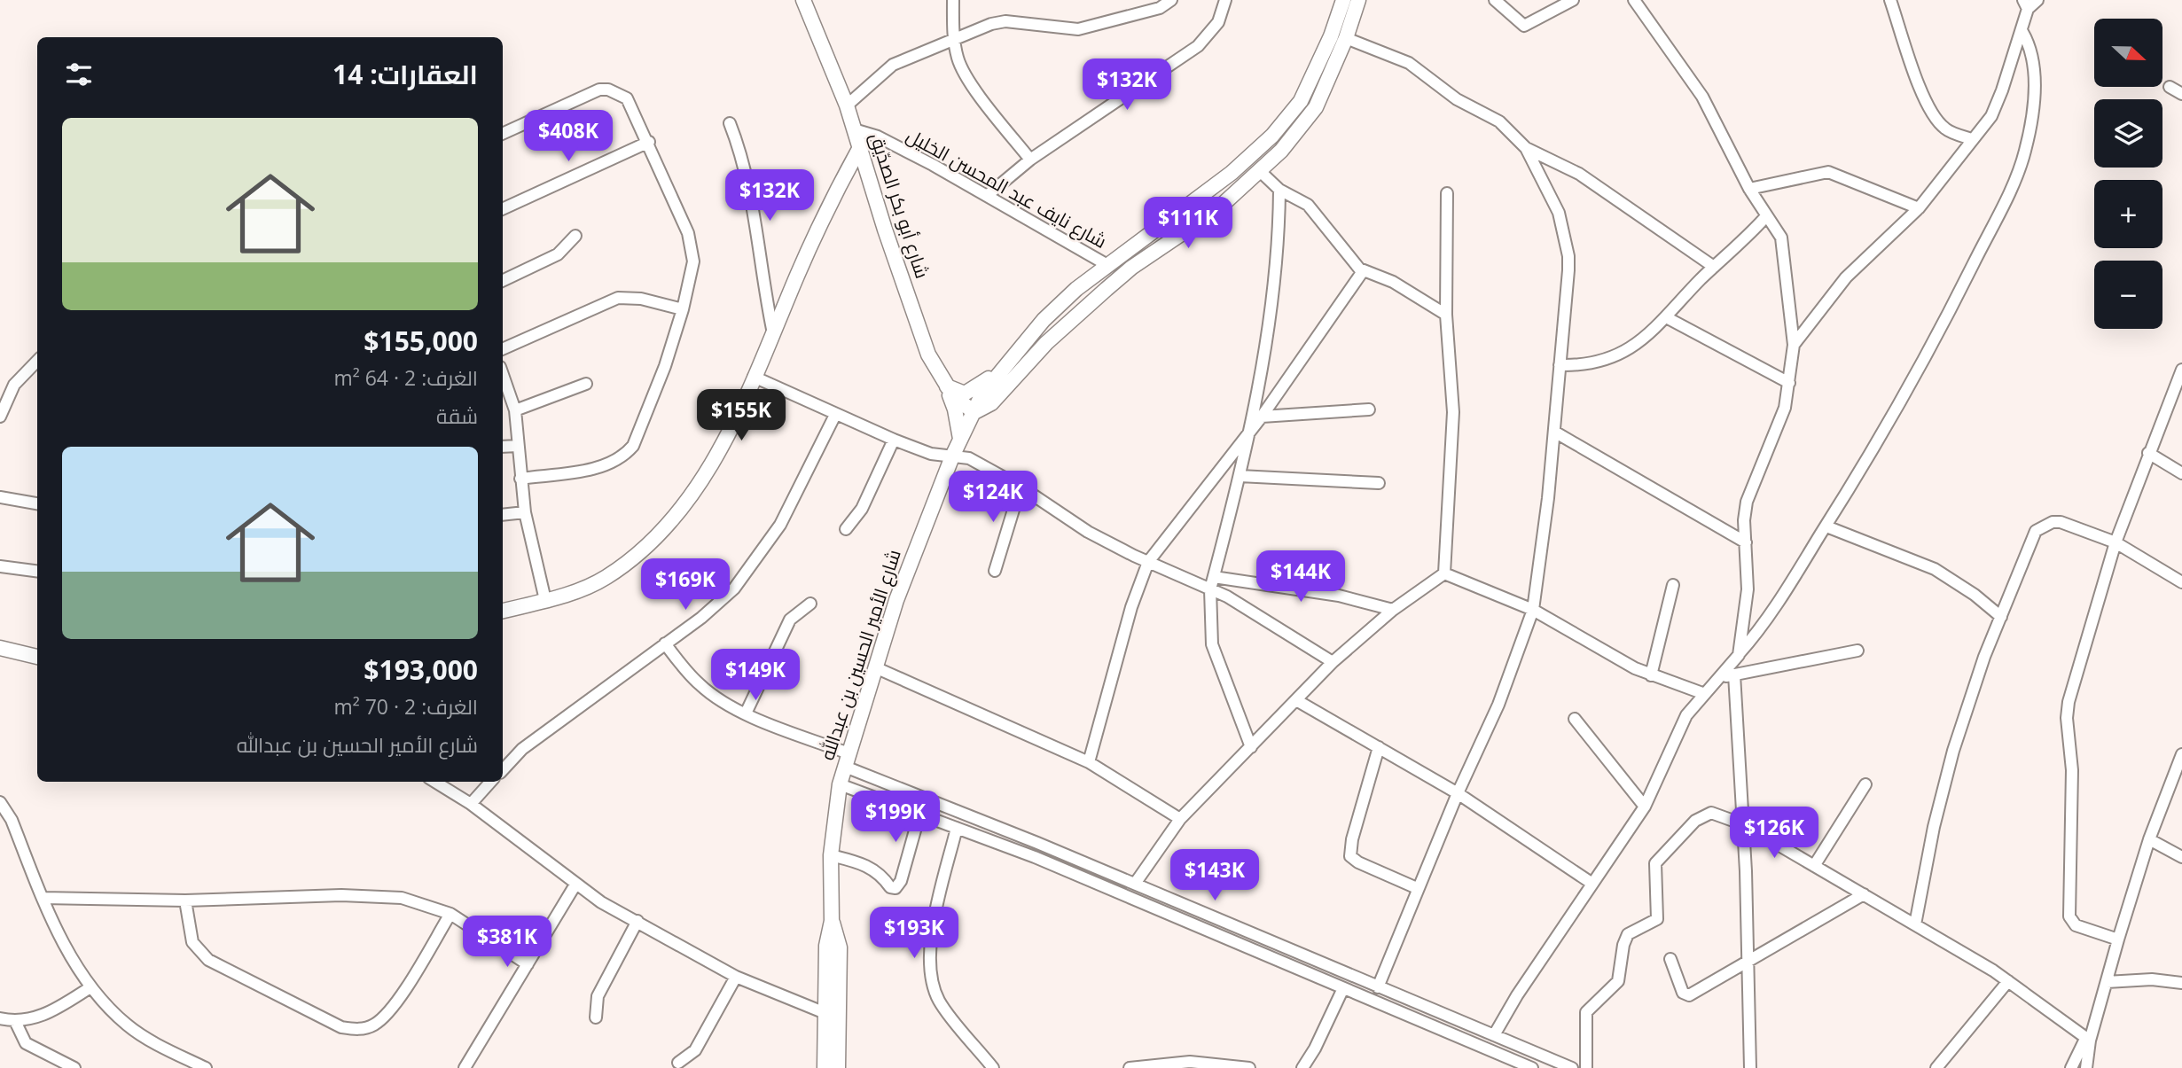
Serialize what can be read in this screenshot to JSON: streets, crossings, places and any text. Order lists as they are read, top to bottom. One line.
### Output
{"streets":{"street":["شارع نايف عبد المحسن الخليل","شارع أبو بكر الصدّيق","شارع الأمير الحسين بن عبدالله"]},"crossings":[["شارع نايف عبد المحسن الخليل","شارع أبو بكر الصدّيق"],["شارع نايف عبد المحسن الخليل","شارع الأمير الحسين بن عبدالله"],["شارع أبو بكر الصدّيق","شارع الأمير الحسين بن عبدالله"]],"north":"right","page":{"map_buttons":["+","−"],"heading":"العقارات: 14","price":["$132K","$408K","$132K","$111K","$155K","$124K","$144K","$169K","$149K","$199K","$126K","$143K","$193K","$381K"],"list":[{"name":"$155,000","note":"الغرف: 2 · 64 m² · شقة"},{"name":"$193,000","note":"الغرف: 2 · 70 m² · شارع الأمير الحسين بن عبدالله"}]}}
